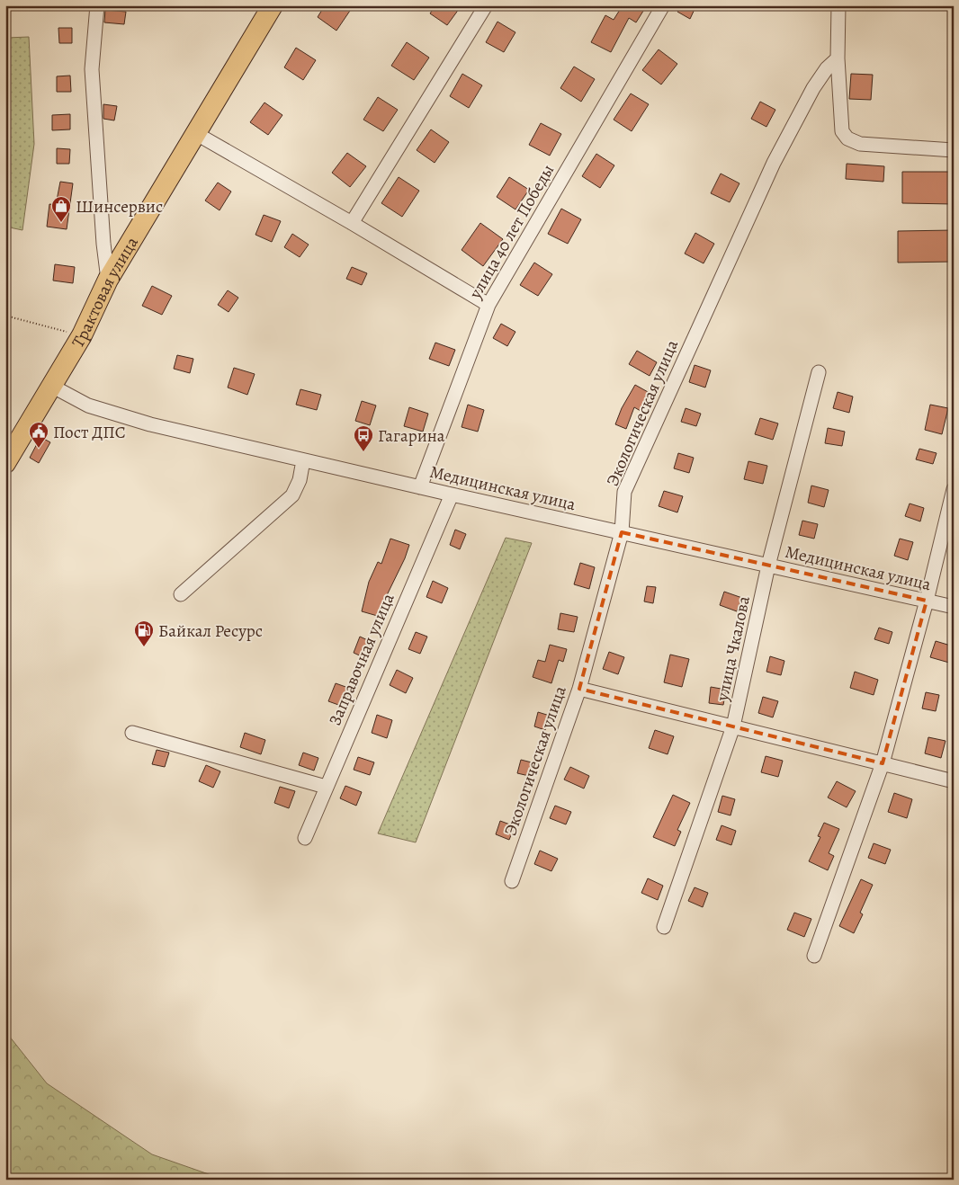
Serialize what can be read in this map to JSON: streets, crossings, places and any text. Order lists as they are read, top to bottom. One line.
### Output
{"streets":{"highway":["Трактовая улица"],"street":["улица 40 лет Победы","Экологическая улица","Медицинская улица","улица Чкалова","Заправочная улица"]},"crossings":[["улица 40 лет Победы","Медицинская улица"],["Трактовая улица","Медицинская улица"],["Экологическая улица","Медицинская улица"],["Медицинская улица","улица Чкалова"],["Медицинская улица","Заправочная улица"]],"places":{"shop":["Шинсервис"],"public building":["Пост ДПС"],"bus stop":["Гагарина"],"fuel station":["Байкал Ресурс"]}}
